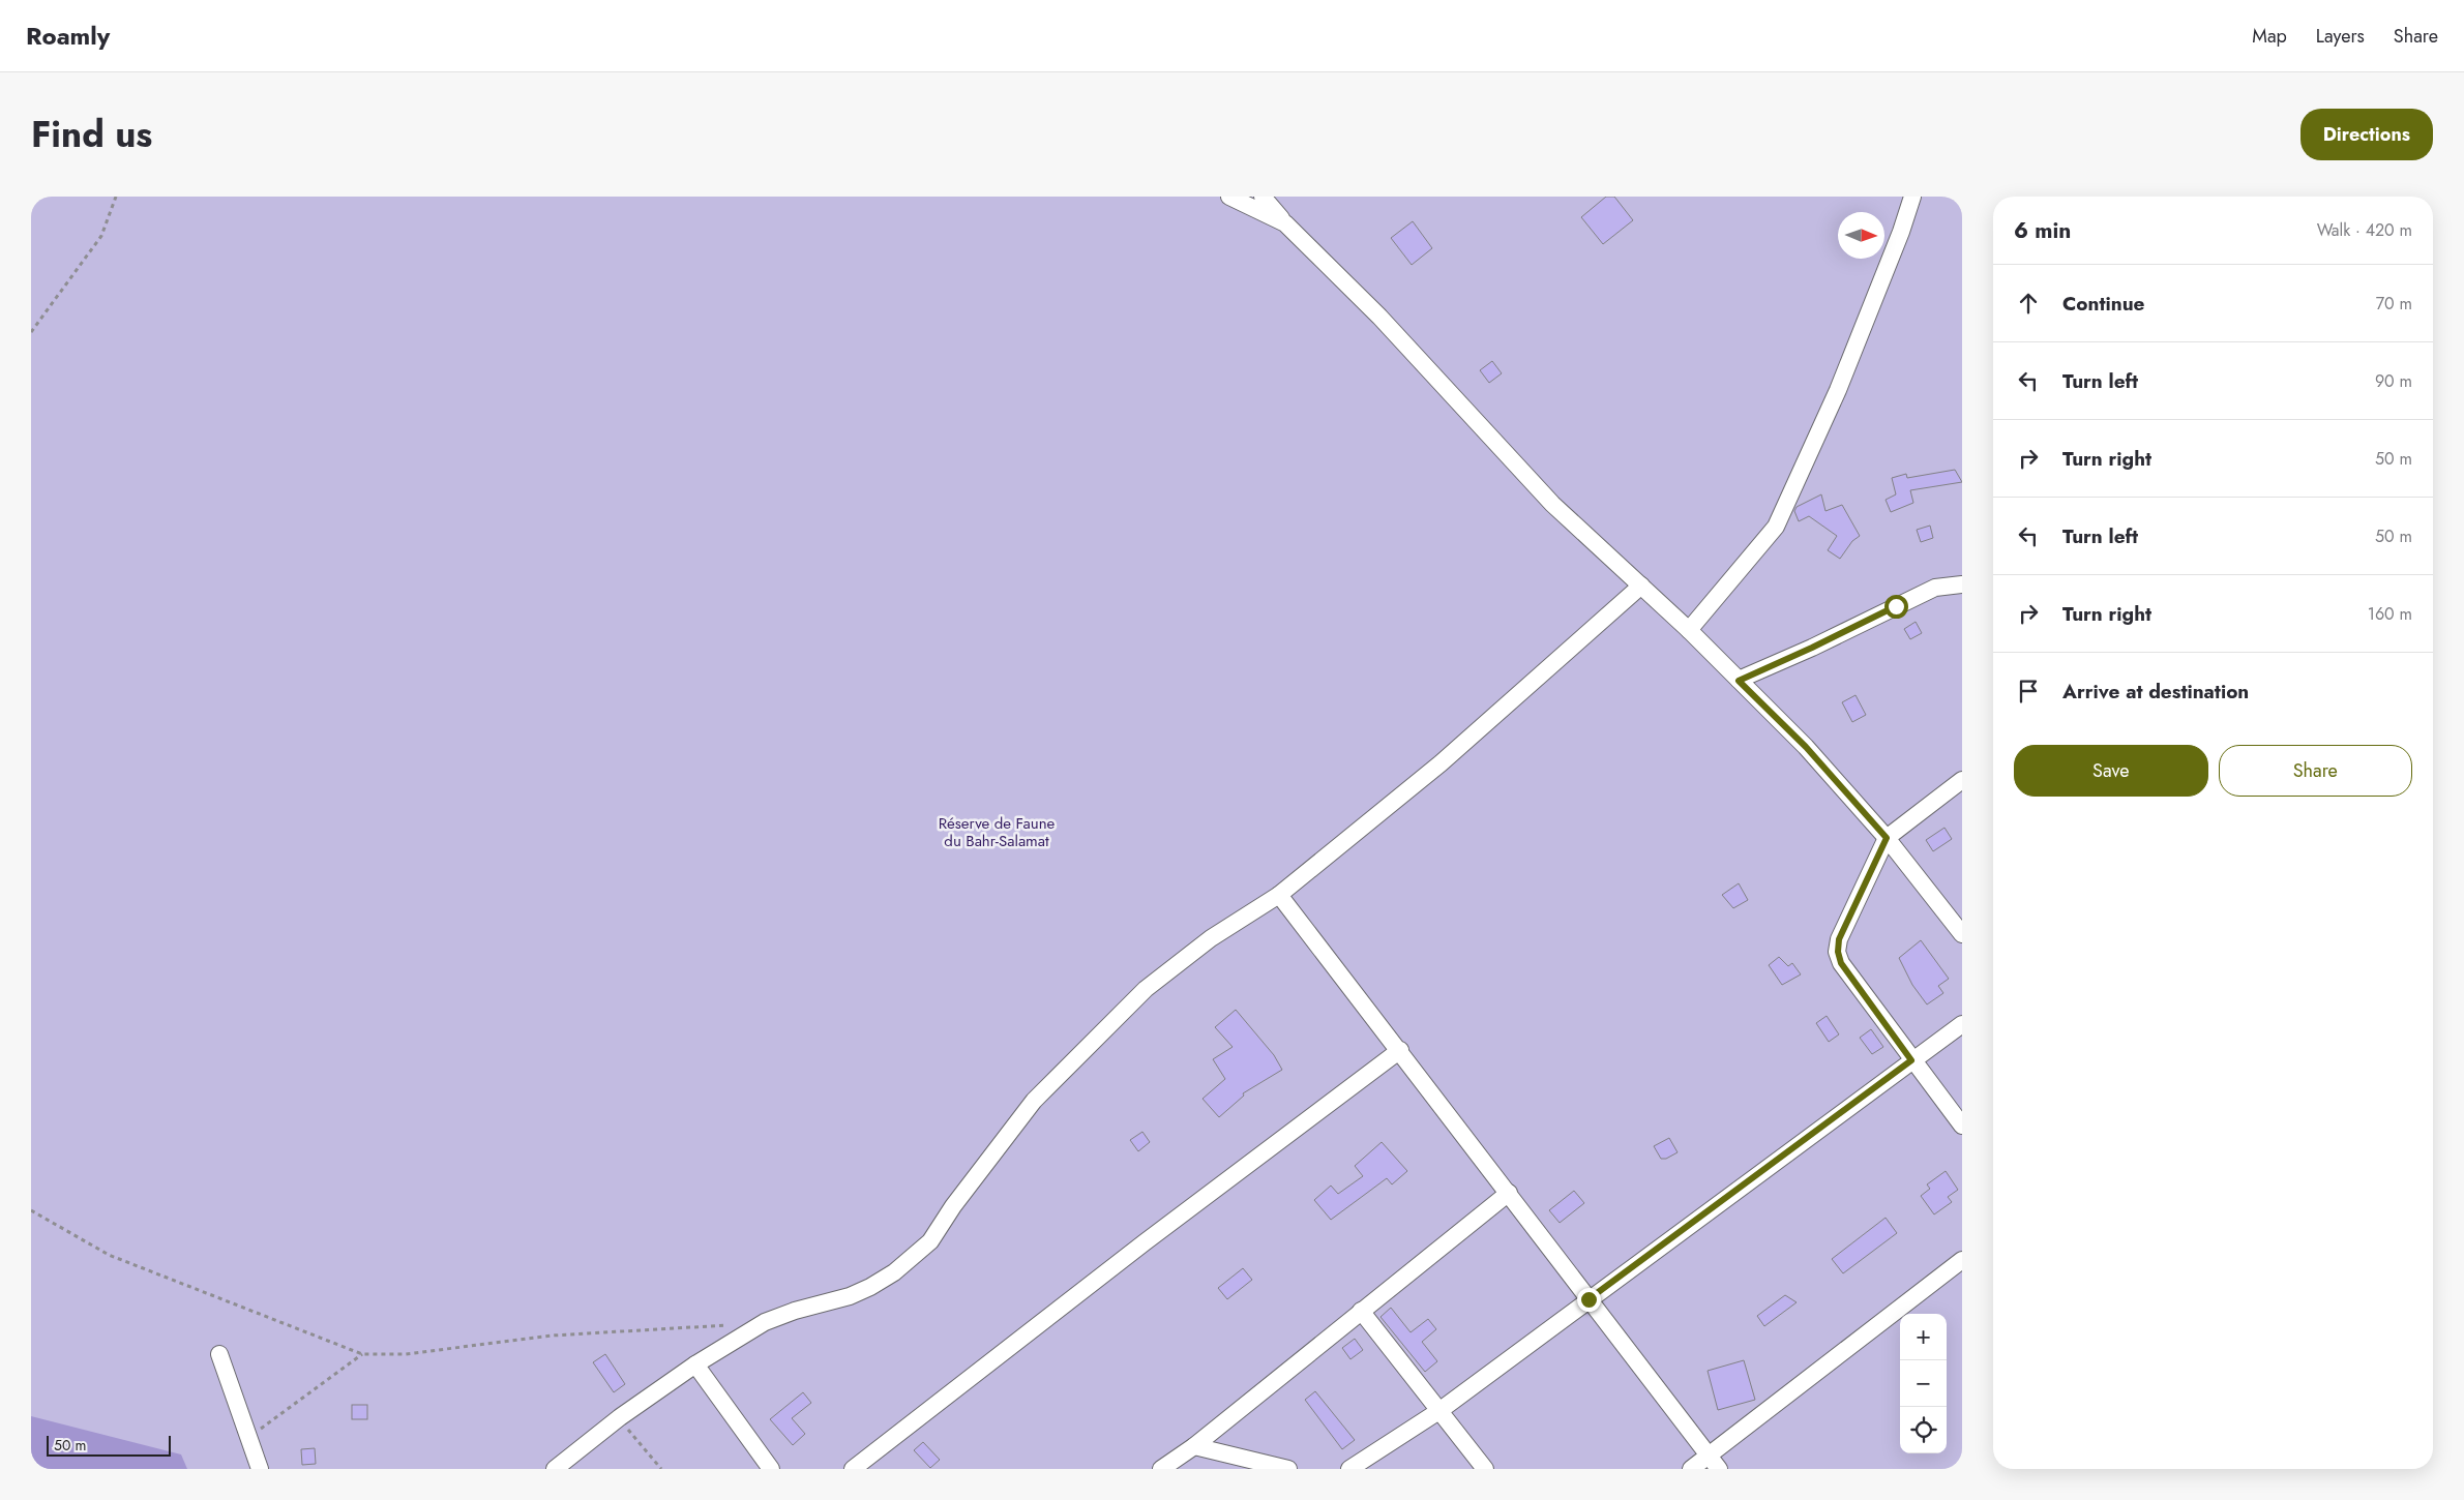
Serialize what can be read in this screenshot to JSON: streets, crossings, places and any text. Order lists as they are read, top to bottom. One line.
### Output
{"parks":["Réserve de Faune du Bahr-Salamat"],"scale_bar":"50 m","north":"right","page":{"header":"Roamly","nav":["Map","Layers","Share"],"title":"Find us","buttons":["Directions",["Save","Share"]],"heading":["6 min","Walk · 420 m"],"list":[["Continue","70 m"],["Turn left","90 m"],["Turn right","50 m"],["Turn left","50 m"],["Turn right","160 m"],"Arrive at destination"],"map_buttons":["+","−"],"scale":"50 m"}}
